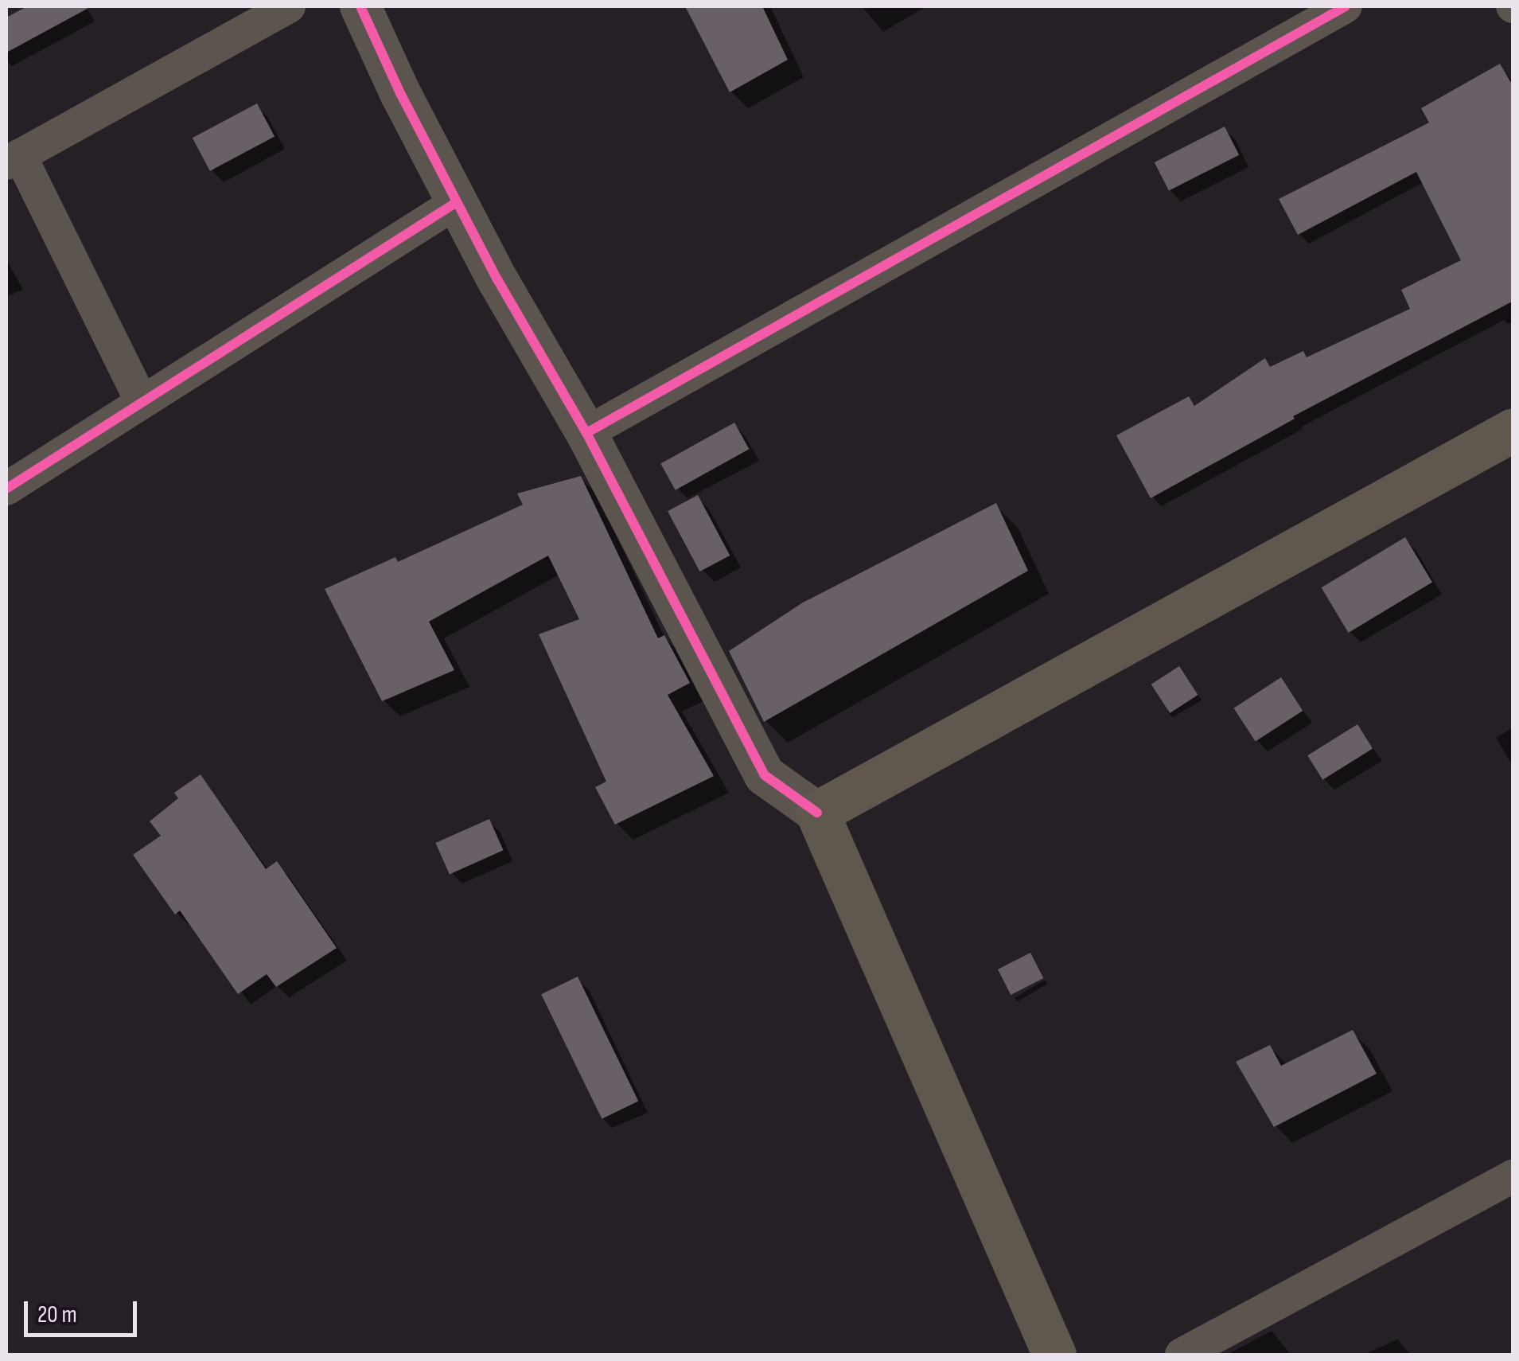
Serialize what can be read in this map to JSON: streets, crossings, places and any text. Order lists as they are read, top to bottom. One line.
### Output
{"scale_bar":"20 m"}
